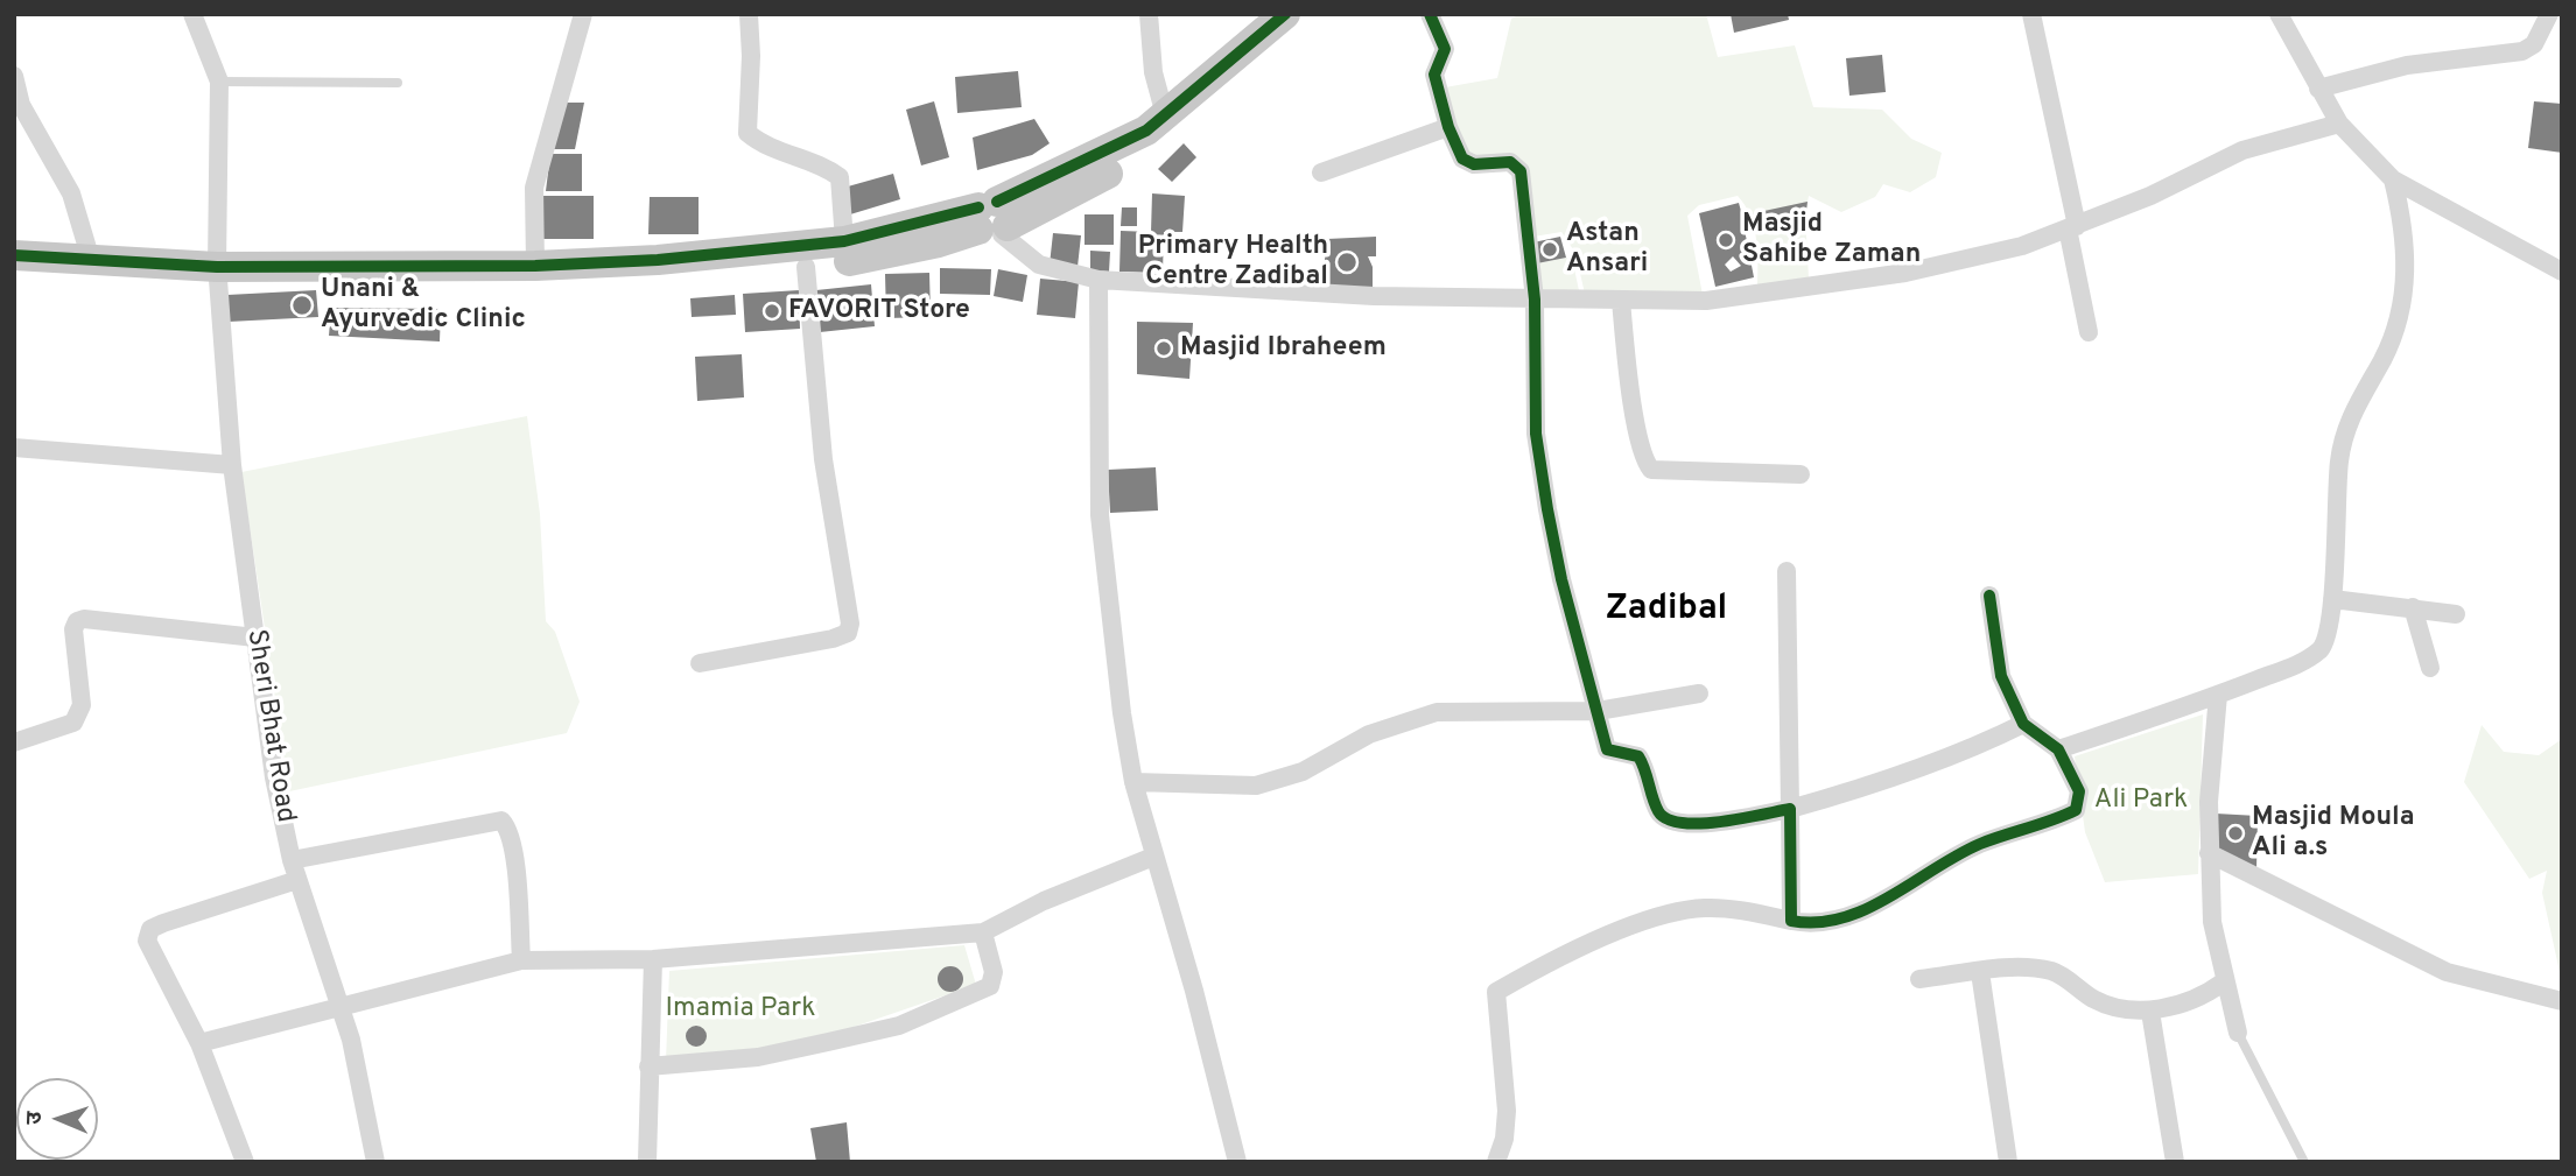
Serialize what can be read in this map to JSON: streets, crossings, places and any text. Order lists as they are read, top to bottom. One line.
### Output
{"streets":{"street":["Sheri Bhat Road"]},"districts":["Zadibal"],"parks":["Ali Park","Imamia Park"],"places":["Masjid Sahibe Zaman","Astan Ansari","Primary Health Centre Zadibal","Unani & Ayurvedic Clinic","FAVORIT Store","Masjid Ibraheem","Masjid Moula Ali a.s"],"north":"left"}
